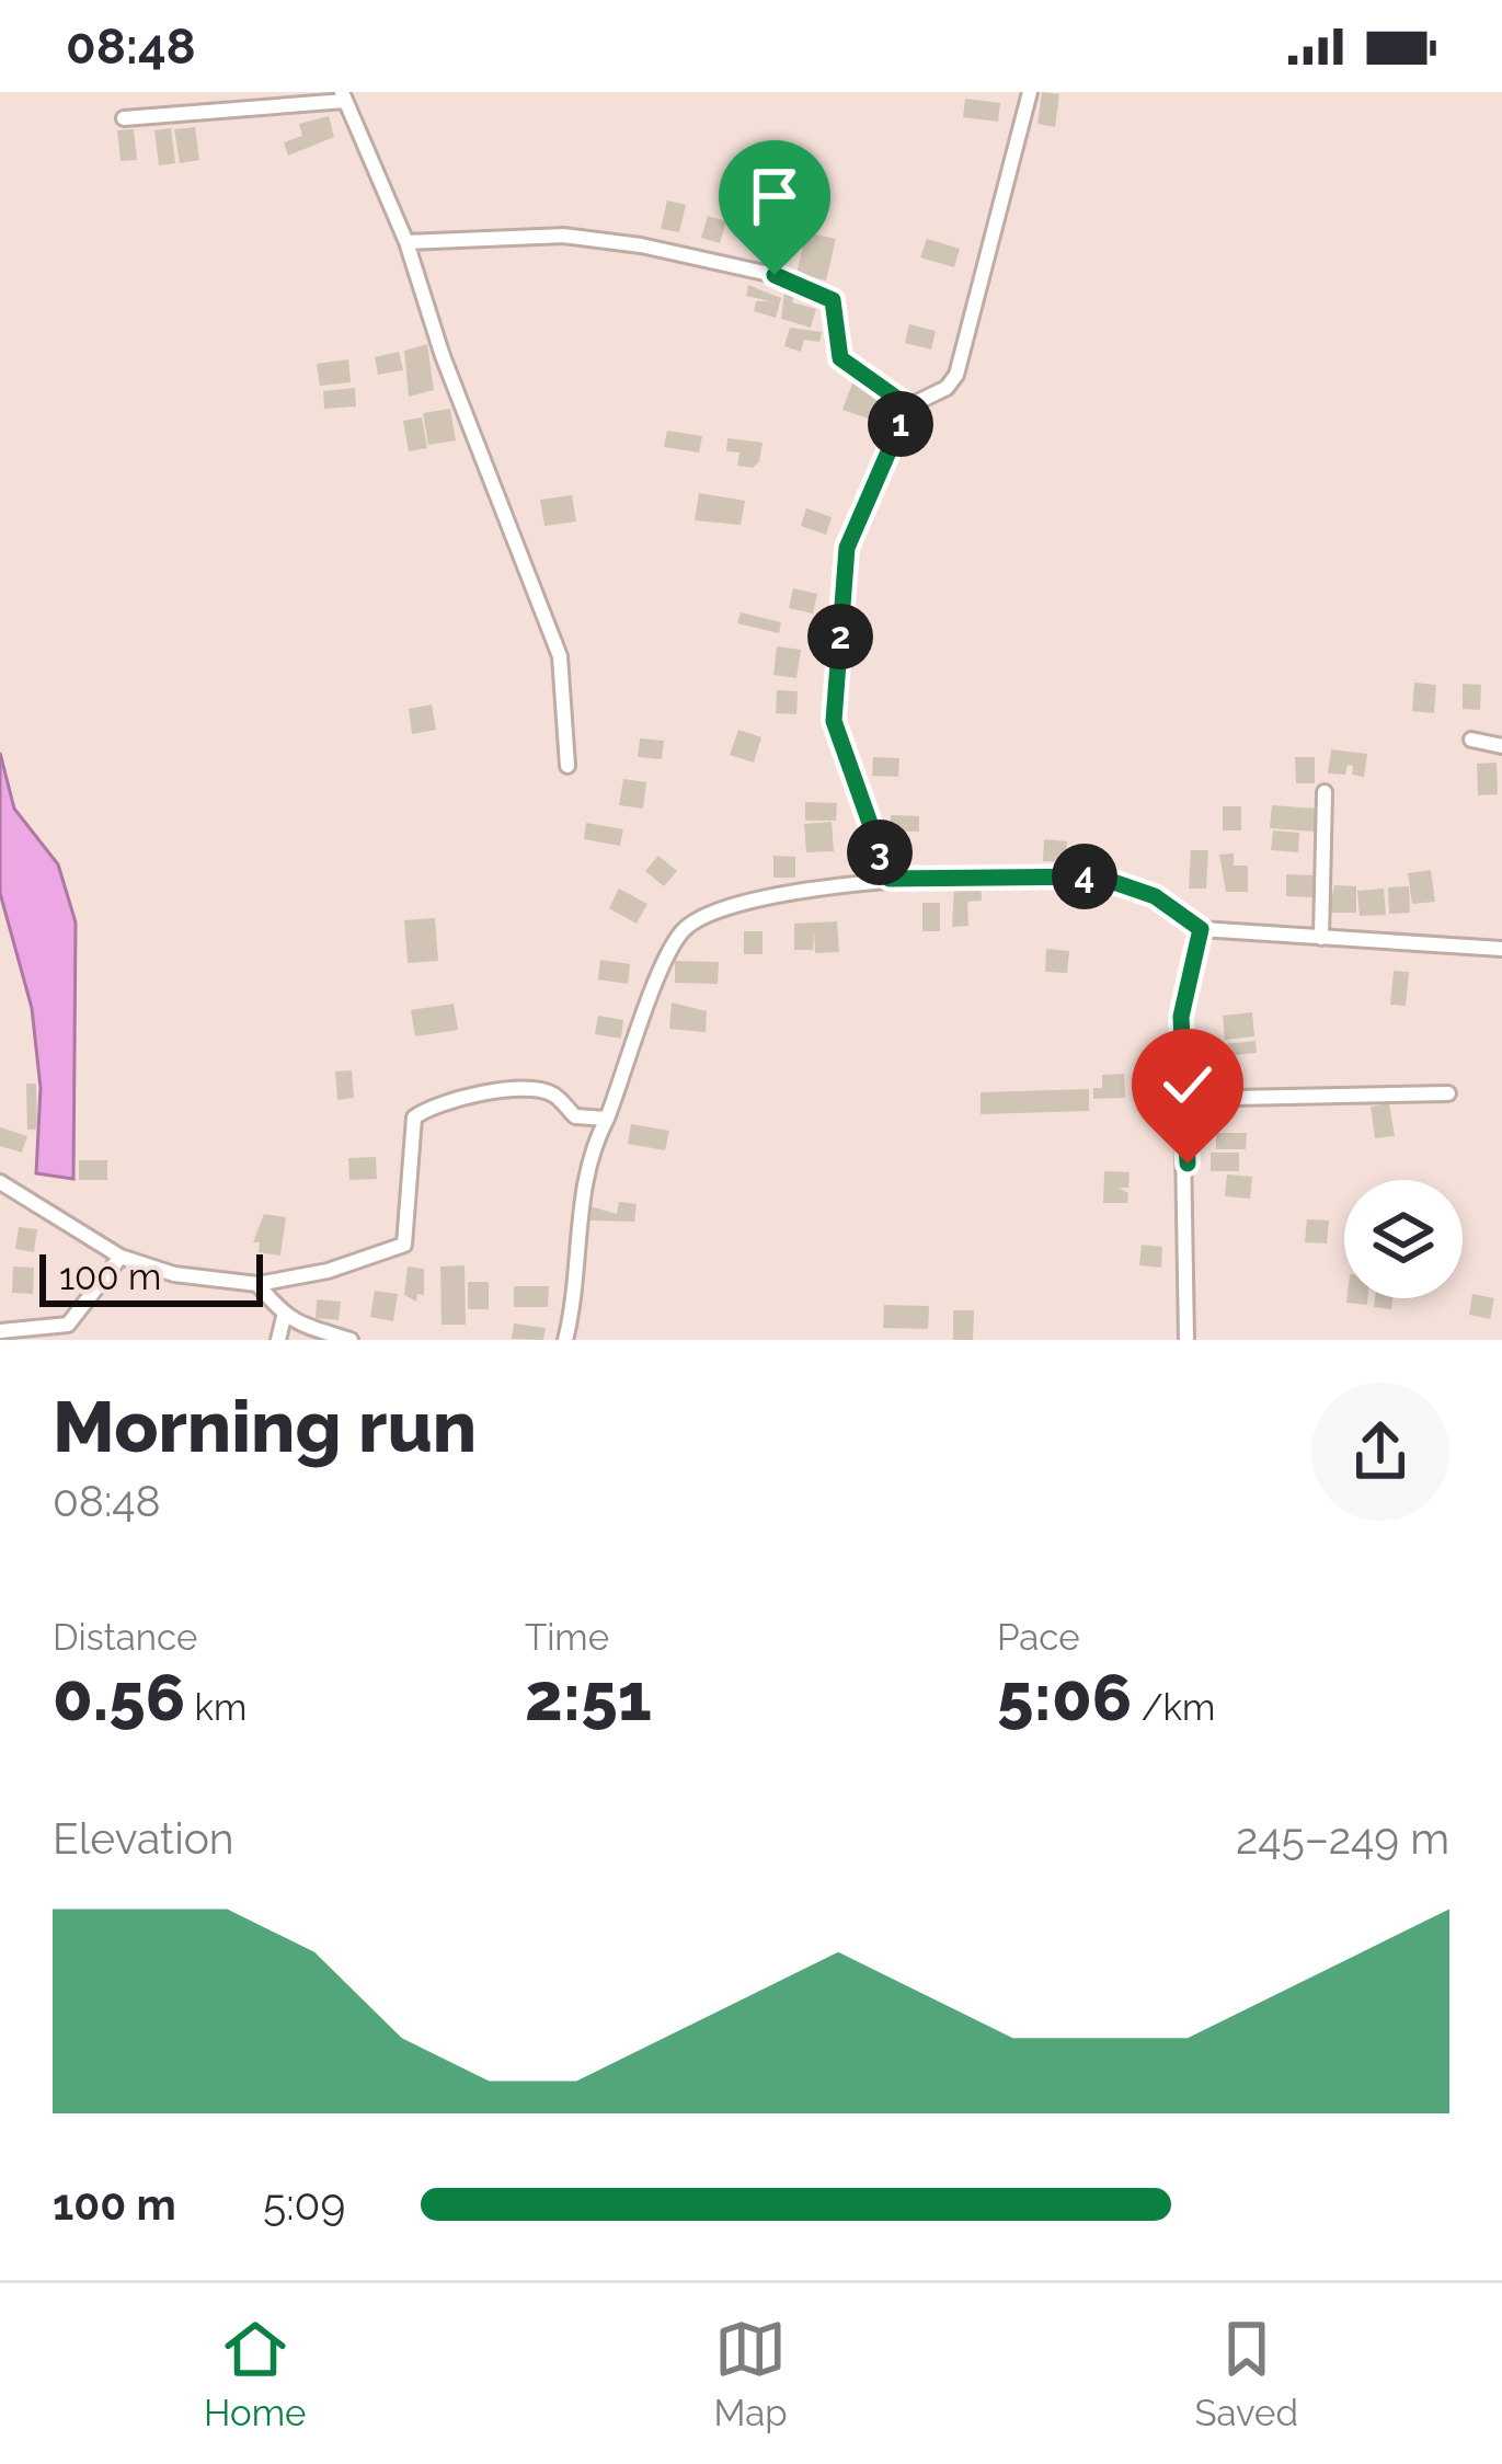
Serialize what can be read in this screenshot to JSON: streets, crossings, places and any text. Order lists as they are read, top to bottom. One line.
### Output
{"scale_bar":"100 m","page":{"status":"08:48","pins":["1","2","3","4"],"scale":"100 m","heading":["Morning run","08:48"],"stats":[["Distance","0.56 km"],["Time","2:51"],["Pace","5:06 /km"]],"chart":["Elevation","245–249 m"],"list":[{"name":"100 m","note":"5:09"}],"tabs":["Home","Map","Saved"]}}
